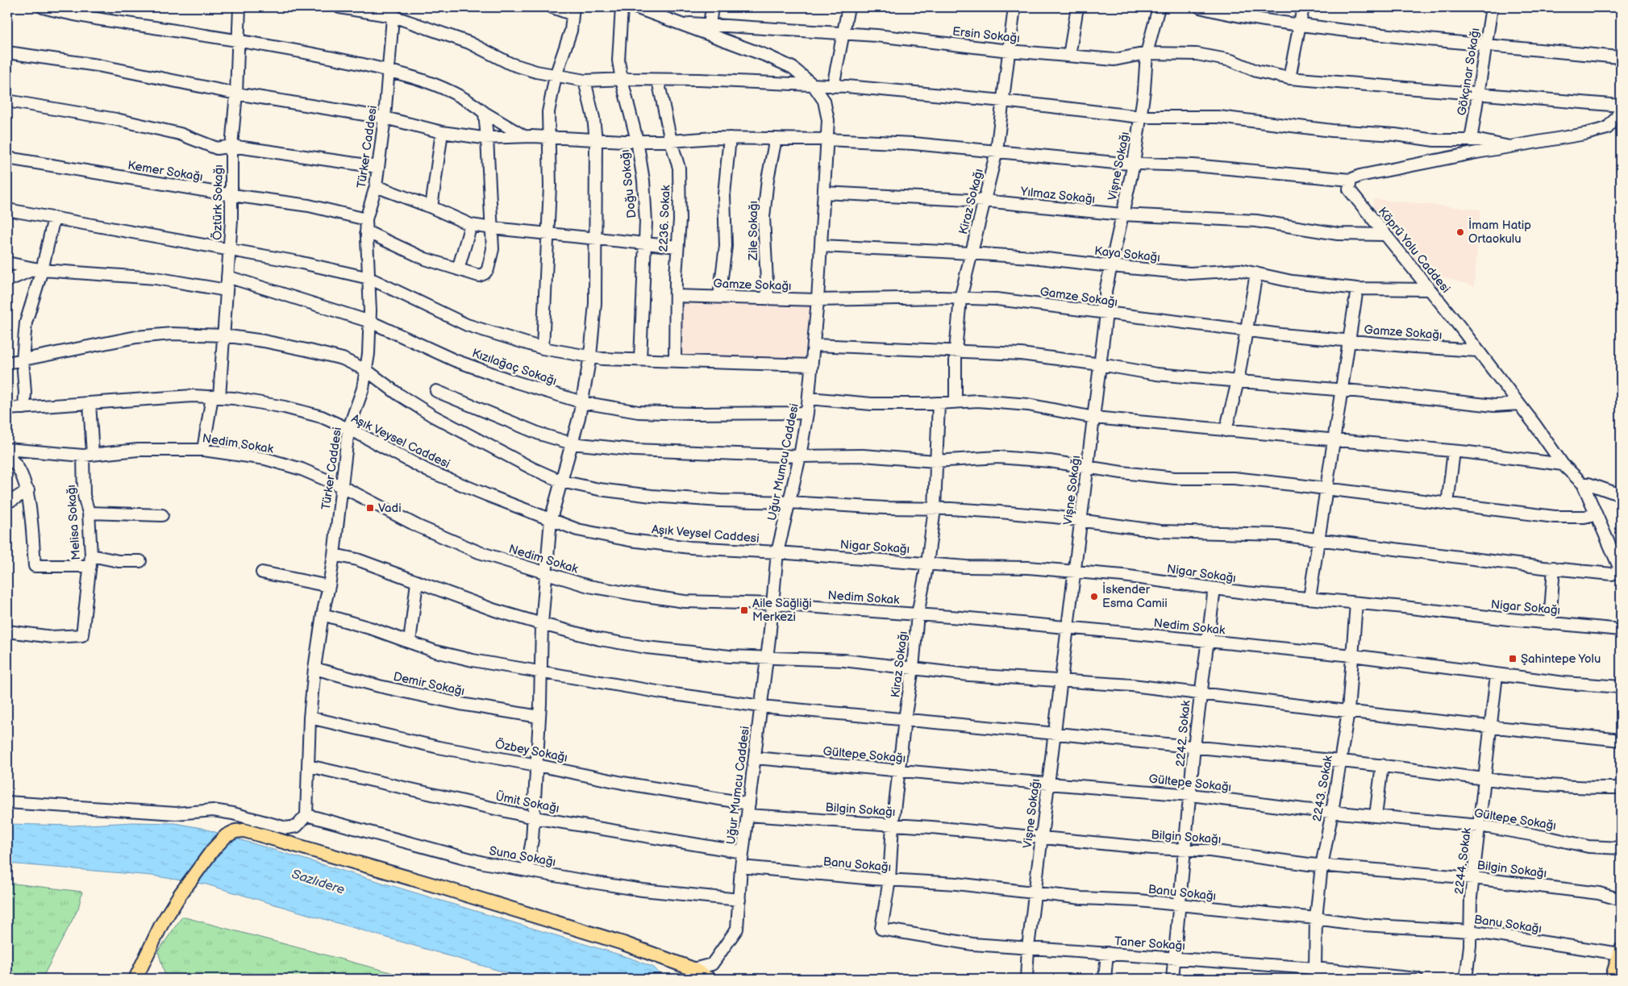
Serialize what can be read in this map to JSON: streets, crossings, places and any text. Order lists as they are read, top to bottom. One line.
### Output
{"streets":{"street":["Ersin Sokağı","Gökçınar Sokağı","Türker Caddesi","Vişne Sokağı","Kemer Sokağı","Doğu Sokağı","Yılmaz Sokağı","Kiraz Sokağı","Öztürk Sokağı","2236. Sokak","Zile Sokağı","Köprü Yolu Caddesi","Kaya Sokağı","Gamze Sokağı","Kızılağaç Sokağı","Aşık Veysel Caddesi","Nedim Sokak","Uğur Mumcu Caddesi","Melisa Sokağı","Nigar Sokağı","Demir Sokağı","2242. Sokak","Özbey Sokağı","Gültepe Sokağı","2243. Sokak","Ümit Sokağı","Bilgin Sokağı","Suna Sokağı","2244. Sokak","Banu Sokağı","Taner Sokağı"]},"crossings":[["Ersin Sokağı","Gökçınar Sokağı"],["Ersin Sokağı","Vişne Sokağı"],["Ersin Sokağı","Kiraz Sokağı"],["Ersin Sokağı","Uğur Mumcu Caddesi"],["Türker Caddesi","Kemer Sokağı"],["Türker Caddesi","Kızılağaç Sokağı"],["Türker Caddesi","Aşık Veysel Caddesi"],["Türker Caddesi","Nedim Sokak"],["Türker Caddesi","Demir Sokağı"],["Türker Caddesi","Özbey Sokağı"],["Türker Caddesi","Ümit Sokağı"],["Türker Caddesi","Suna Sokağı"],["Vişne Sokağı","Yılmaz Sokağı"],["Vişne Sokağı","Kaya Sokağı"],["Vişne Sokağı","Gamze Sokağı"],["Vişne Sokağı","Nedim Sokak"],["Vişne Sokağı","Nigar Sokağı"],["Vişne Sokağı","Gültepe Sokağı"],["Vişne Sokağı","Bilgin Sokağı"],["Vişne Sokağı","Banu Sokağı"],["Vişne Sokağı","Taner Sokağı"],["Kemer Sokağı","Öztürk Sokağı"],["Yılmaz Sokağı","Kiraz Sokağı"],["Yılmaz Sokağı","Köprü Yolu Caddesi"],["Yılmaz Sokağı","Uğur Mumcu Caddesi"],["Kiraz Sokağı","Kaya Sokağı"],["Kiraz Sokağı","Gamze Sokağı"],["Kiraz Sokağı","Nedim Sokak"],["Kiraz Sokağı","Nigar Sokağı"],["Kiraz Sokağı","Gültepe Sokağı"],["Kiraz Sokağı","Bilgin Sokağı"],["Kiraz Sokağı","Banu Sokağı"],["Kiraz Sokağı","Taner Sokağı"],["Öztürk Sokağı","Kızılağaç Sokağı"],["Öztürk Sokağı","Aşık Veysel Caddesi"],["Öztürk Sokağı","Nedim Sokak"],["2236. Sokak","Gamze Sokağı"],["Zile Sokağı","Gamze Sokağı"],["Köprü Yolu Caddesi","Kaya Sokağı"],["Köprü Yolu Caddesi","Gamze Sokağı"],["Kaya Sokağı","Uğur Mumcu Caddesi"],["Gamze Sokağı","Uğur Mumcu Caddesi"],["Kızılağaç Sokağı","Uğur Mumcu Caddesi"],["Aşık Veysel Caddesi","Uğur Mumcu Caddesi"],["Aşık Veysel Caddesi","Melisa Sokağı"],["Aşık Veysel Caddesi","Nigar Sokağı"],["Nedim Sokak","Uğur Mumcu Caddesi"],["Nedim Sokak","Melisa Sokağı"],["Nedim Sokak","2242. Sokak"],["Nedim Sokak","2243. Sokak"],["Nedim Sokak","2244. Sokak"],["Uğur Mumcu Caddesi","Nigar Sokağı"],["Uğur Mumcu Caddesi","Özbey Sokağı"],["Uğur Mumcu Caddesi","Gültepe Sokağı"],["Uğur Mumcu Caddesi","Ümit Sokağı"],["Uğur Mumcu Caddesi","Bilgin Sokağı"],["Uğur Mumcu Caddesi","Suna Sokağı"],["Uğur Mumcu Caddesi","Banu Sokağı"],["Nigar Sokağı","2242. Sokak"],["Nigar Sokağı","2243. Sokak"],["2242. Sokak","Gültepe Sokağı"],["2242. Sokak","Bilgin Sokağı"],["2242. Sokak","Banu Sokağı"],["2242. Sokak","Taner Sokağı"],["Özbey Sokağı","Bilgin Sokağı"],["Gültepe Sokağı","2243. Sokak"],["Gültepe Sokağı","2244. Sokak"],["2243. Sokak","Bilgin Sokağı"],["2243. Sokak","Banu Sokağı"],["2243. Sokak","Taner Sokağı"],["Bilgin Sokağı","2244. Sokak"],["2244. Sokak","Banu Sokağı"]],"water":["Sazlıdere"],"places":{"other":["İmam Hatip Ortaokulu","İskender Esma Camii"],"transit":["Vadi","Aile Sağliği Merkezi","Şahintepe Yolu"]}}
